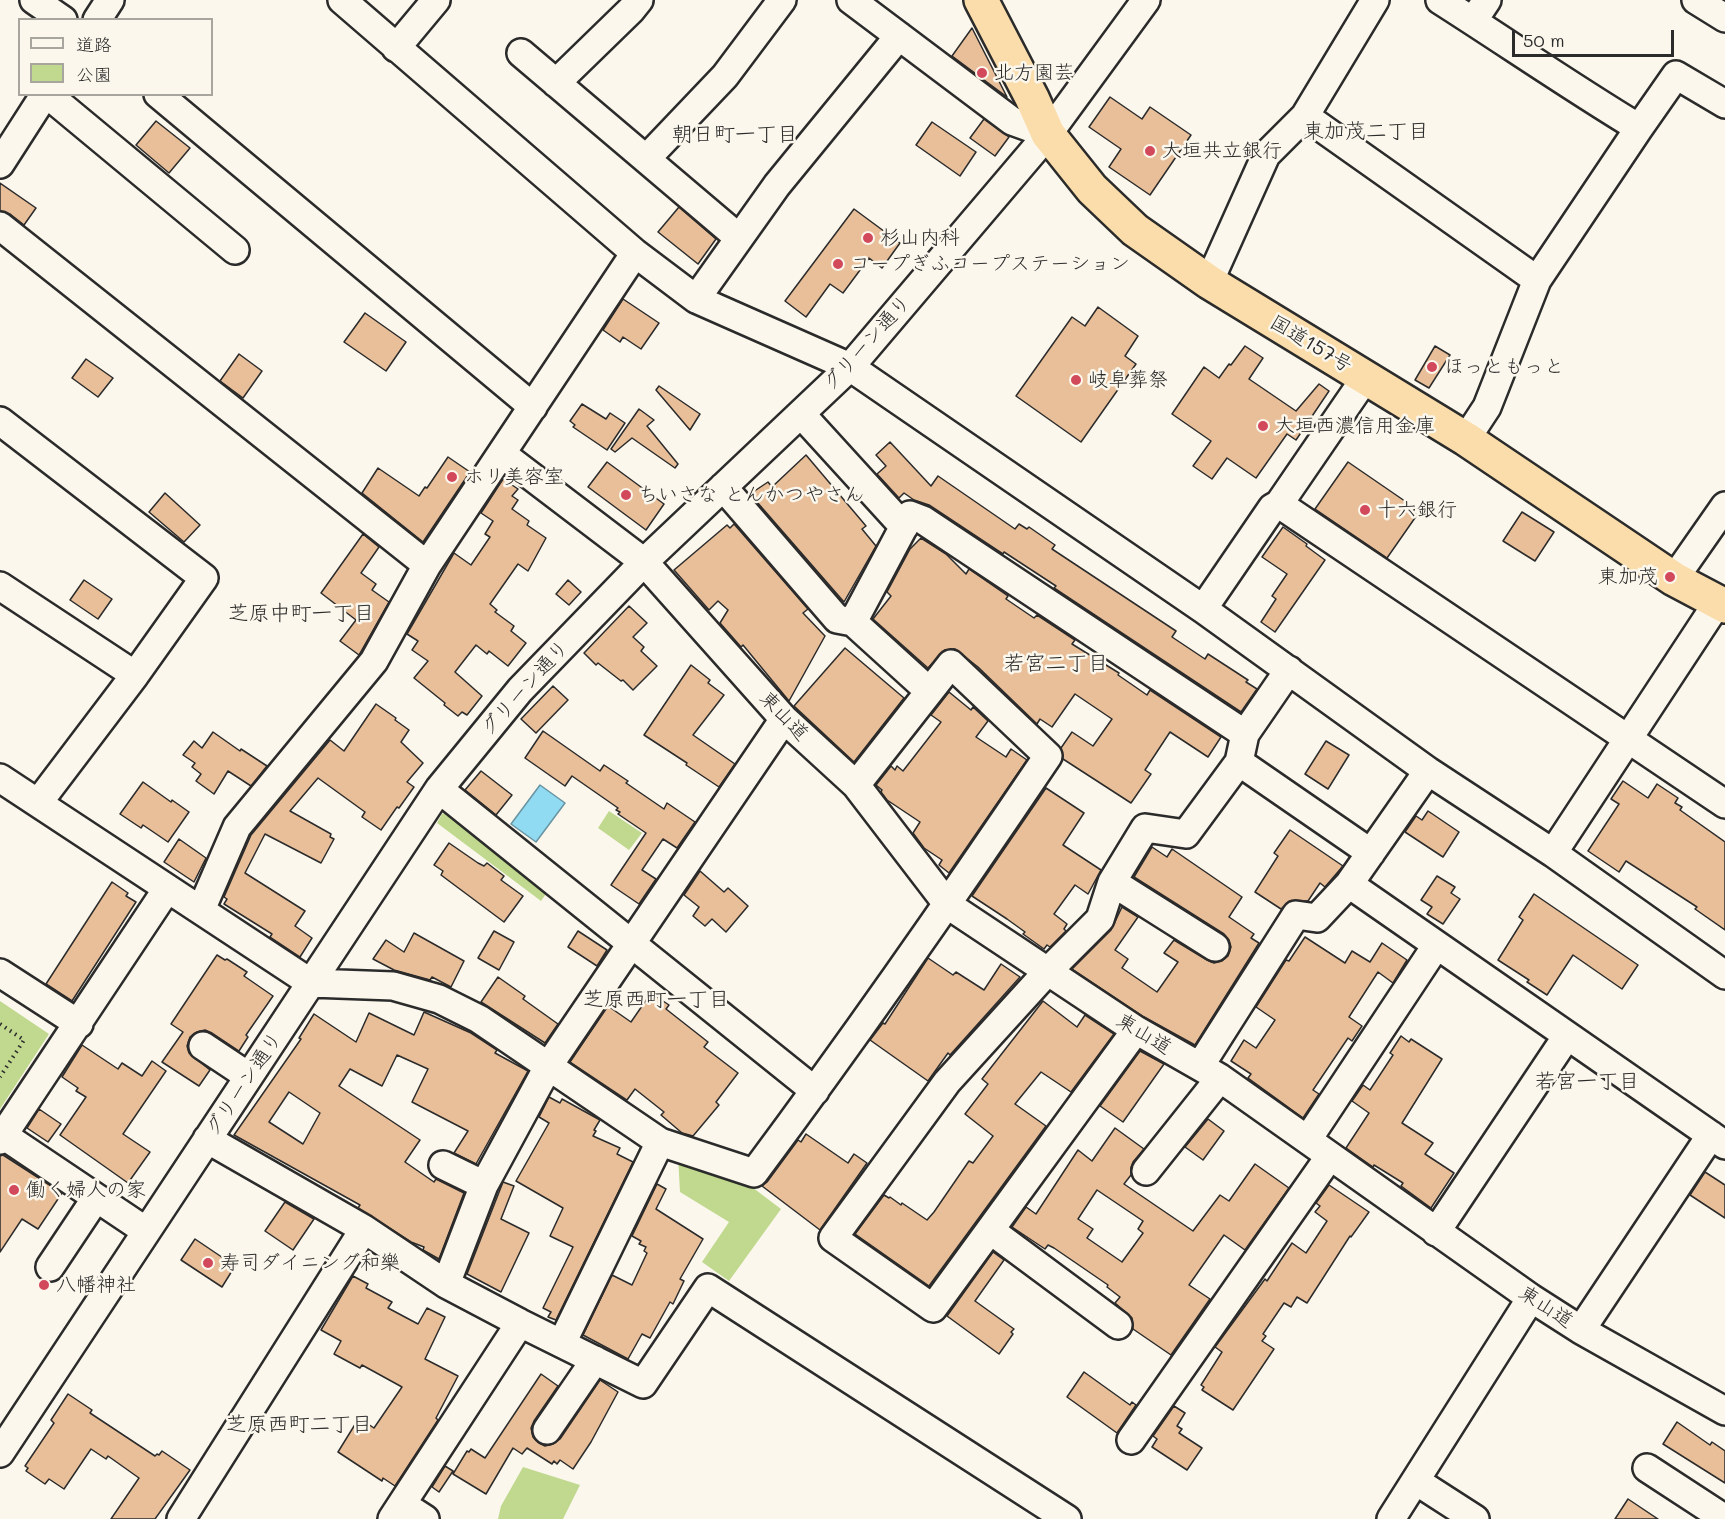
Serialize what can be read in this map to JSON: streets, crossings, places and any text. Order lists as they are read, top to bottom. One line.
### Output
{"streets":{"highway":["国道157号"],"street":["グリーン通り","東山道"]},"crossings":[["グリーン通り","国道157号"],["グリーン通り","東山道"]],"districts":["東加茂二丁目","朝日町一丁目","芝原中町一丁目","若宮二丁目","芝原西町一丁目","若宮一丁目","芝原西町二丁目"],"places":["北方園芸","大垣共立銀行","杉山内科","コープぎふコープステーション","ほっともっと","岐阜葬祭","大垣西濃信用金庫","ホリ美容室","ちいさな とんかつやさん","十六銀行","東加茂","働く婦人の家","寿司ダイニング和樂","八幡神社"],"legend":["道路","公園"],"scale_bar":"50 m"}
